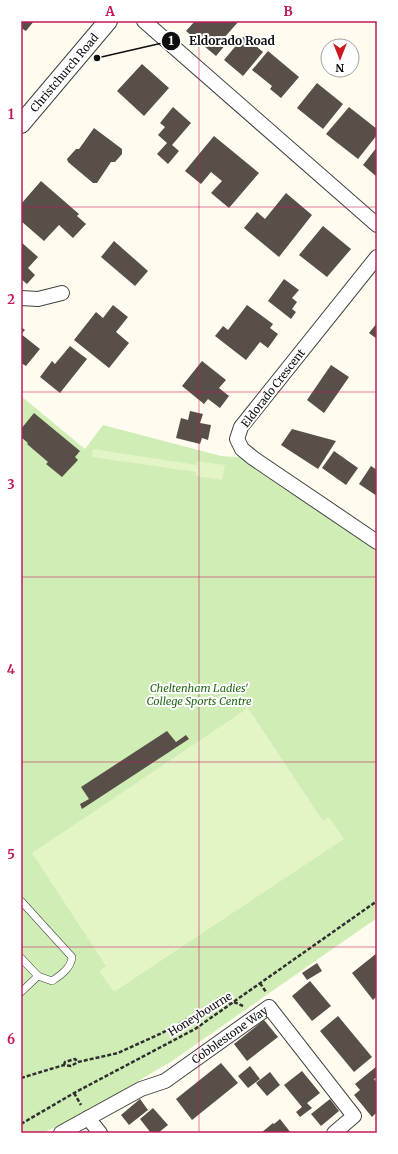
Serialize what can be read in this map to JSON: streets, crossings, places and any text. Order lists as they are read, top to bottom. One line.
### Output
{"streets":{"street":["Christchurch Road","Eldorado Crescent","Cobblestone Way"],"path":["Honeybourne"]},"parks":["Cheltenham Ladies' College Sports Centre"],"places":["Eldorado Road"],"north":"bottom","grid":{"columns":["A","B"],"rows":["1","2","3","4","5","6"]}}
